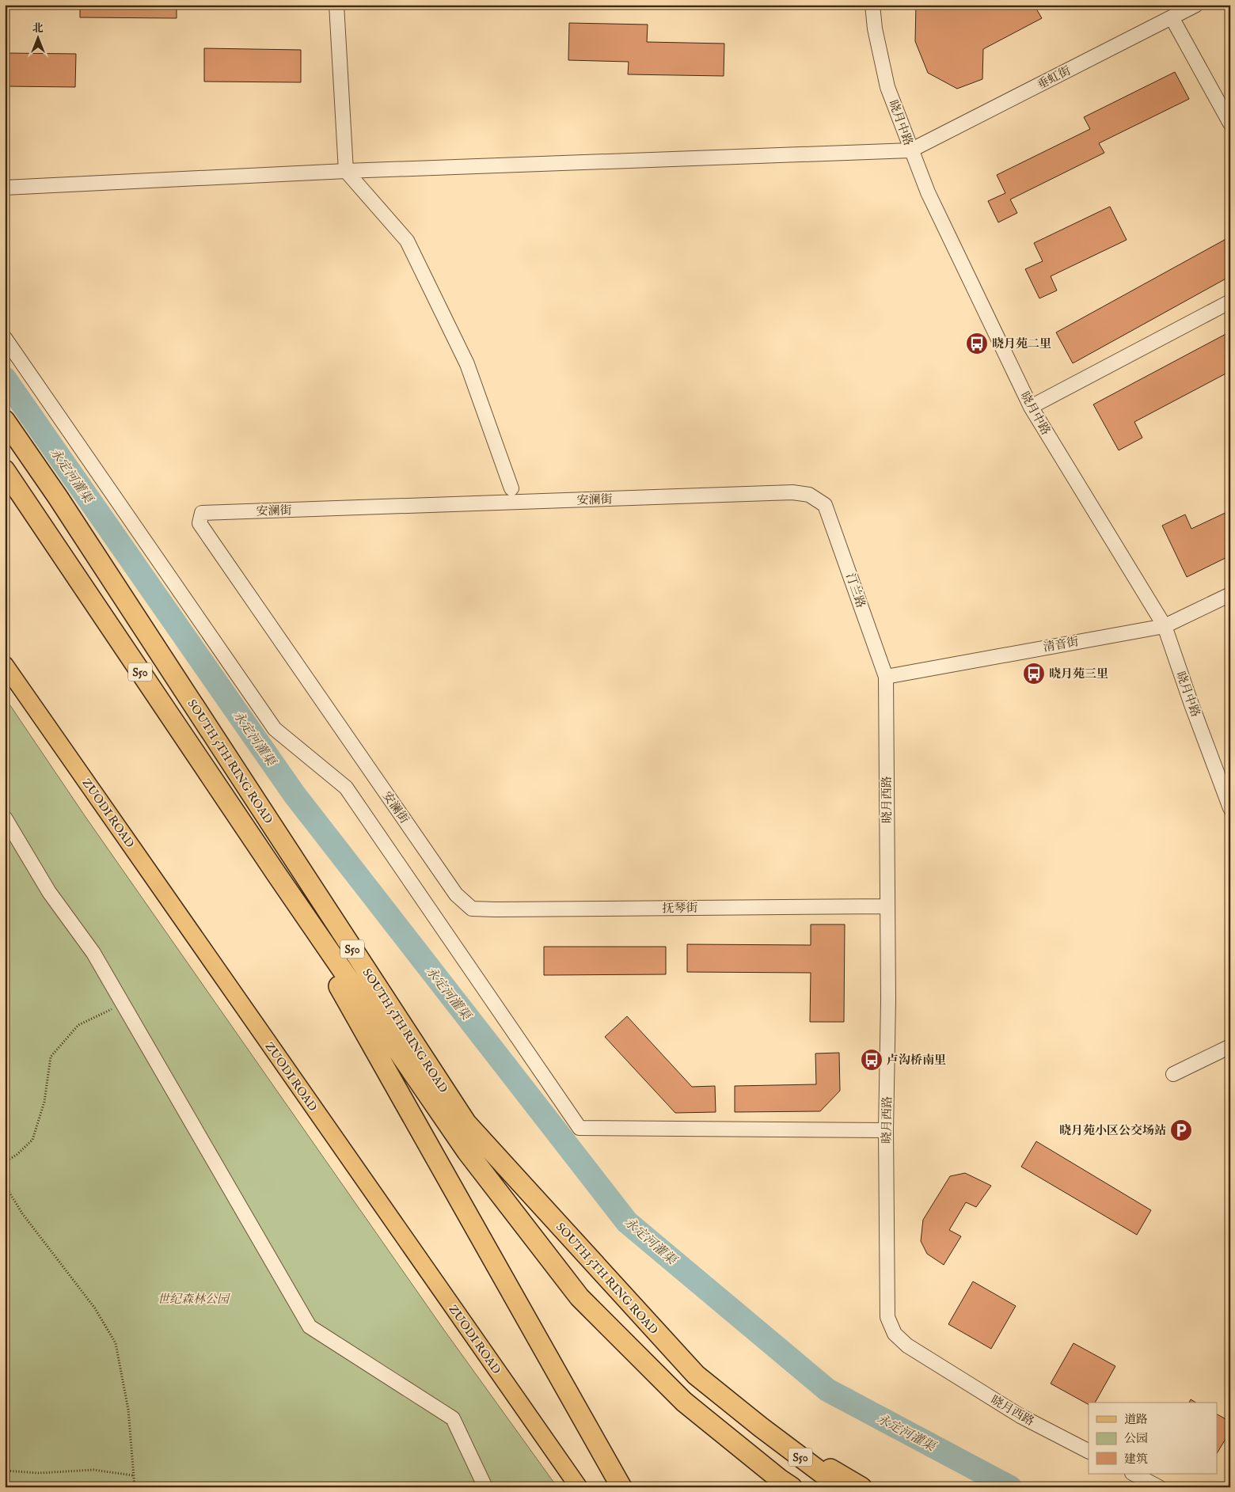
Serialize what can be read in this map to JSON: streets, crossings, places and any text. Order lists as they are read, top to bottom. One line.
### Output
{"streets":{"highway":["S50","SOUTH 5TH RING ROAD"],"main road":["ZUODI ROAD"],"street":["垂虹街","晓月中路","安澜街","汀兰路","清音街","晓月西路","抚琴街"]},"crossings":[["垂虹街","晓月中路"],["晓月中路","清音街"],["安澜街","汀兰路"],["安澜街","抚琴街"],["汀兰路","清音街"],["汀兰路","晓月西路"],["清音街","晓月西路"],["晓月西路","抚琴街"]],"water":["永定河灌渠"],"parks":["世纪森林公园"],"places":{"bus stop":["晓月苑二里","晓月苑三里","卢沟桥南里"],"parking":["晓月苑小区公交场站"]},"legend":["道路","公园","建筑"],"north":"top"}
